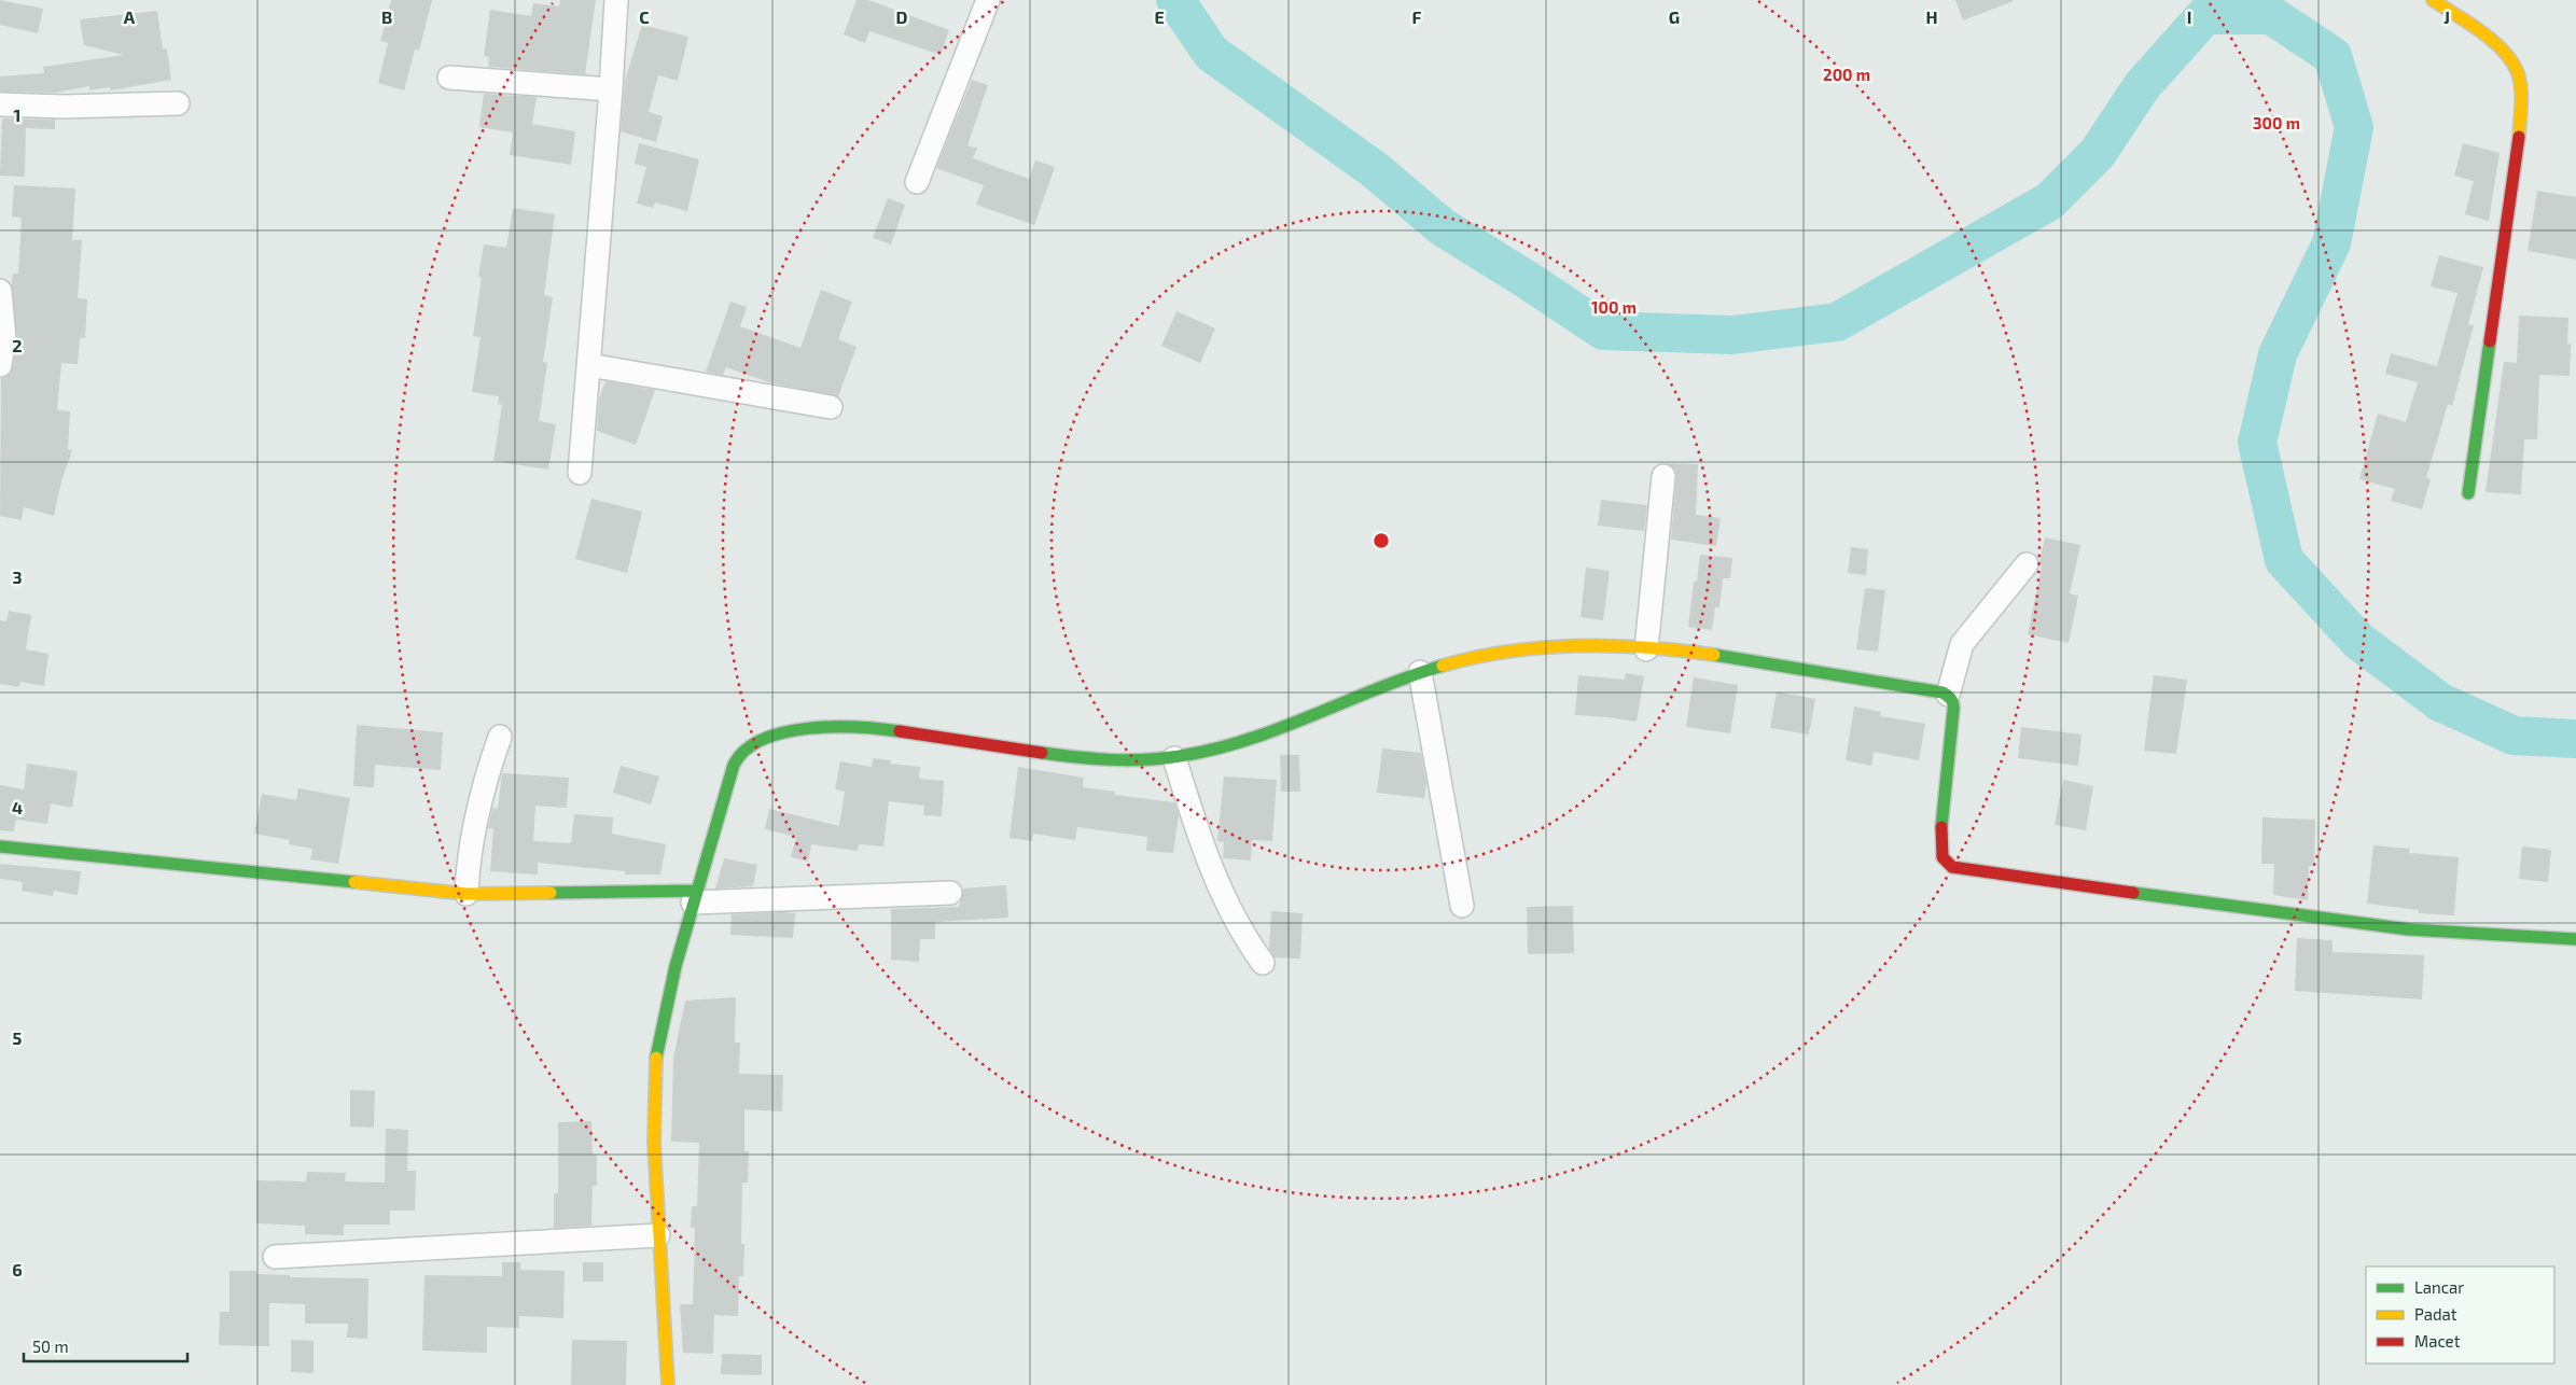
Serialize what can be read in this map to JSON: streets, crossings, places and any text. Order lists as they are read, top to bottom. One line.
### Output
{"legend":["Lancar","Padat","Macet"],"scale_bar":"50 m","grid":{"columns":["A","B","C","D","E","F","G","H","I","J"],"rows":["1","2","3","4","5","6"]},"rings":["200 m","300 m","100 m"]}
